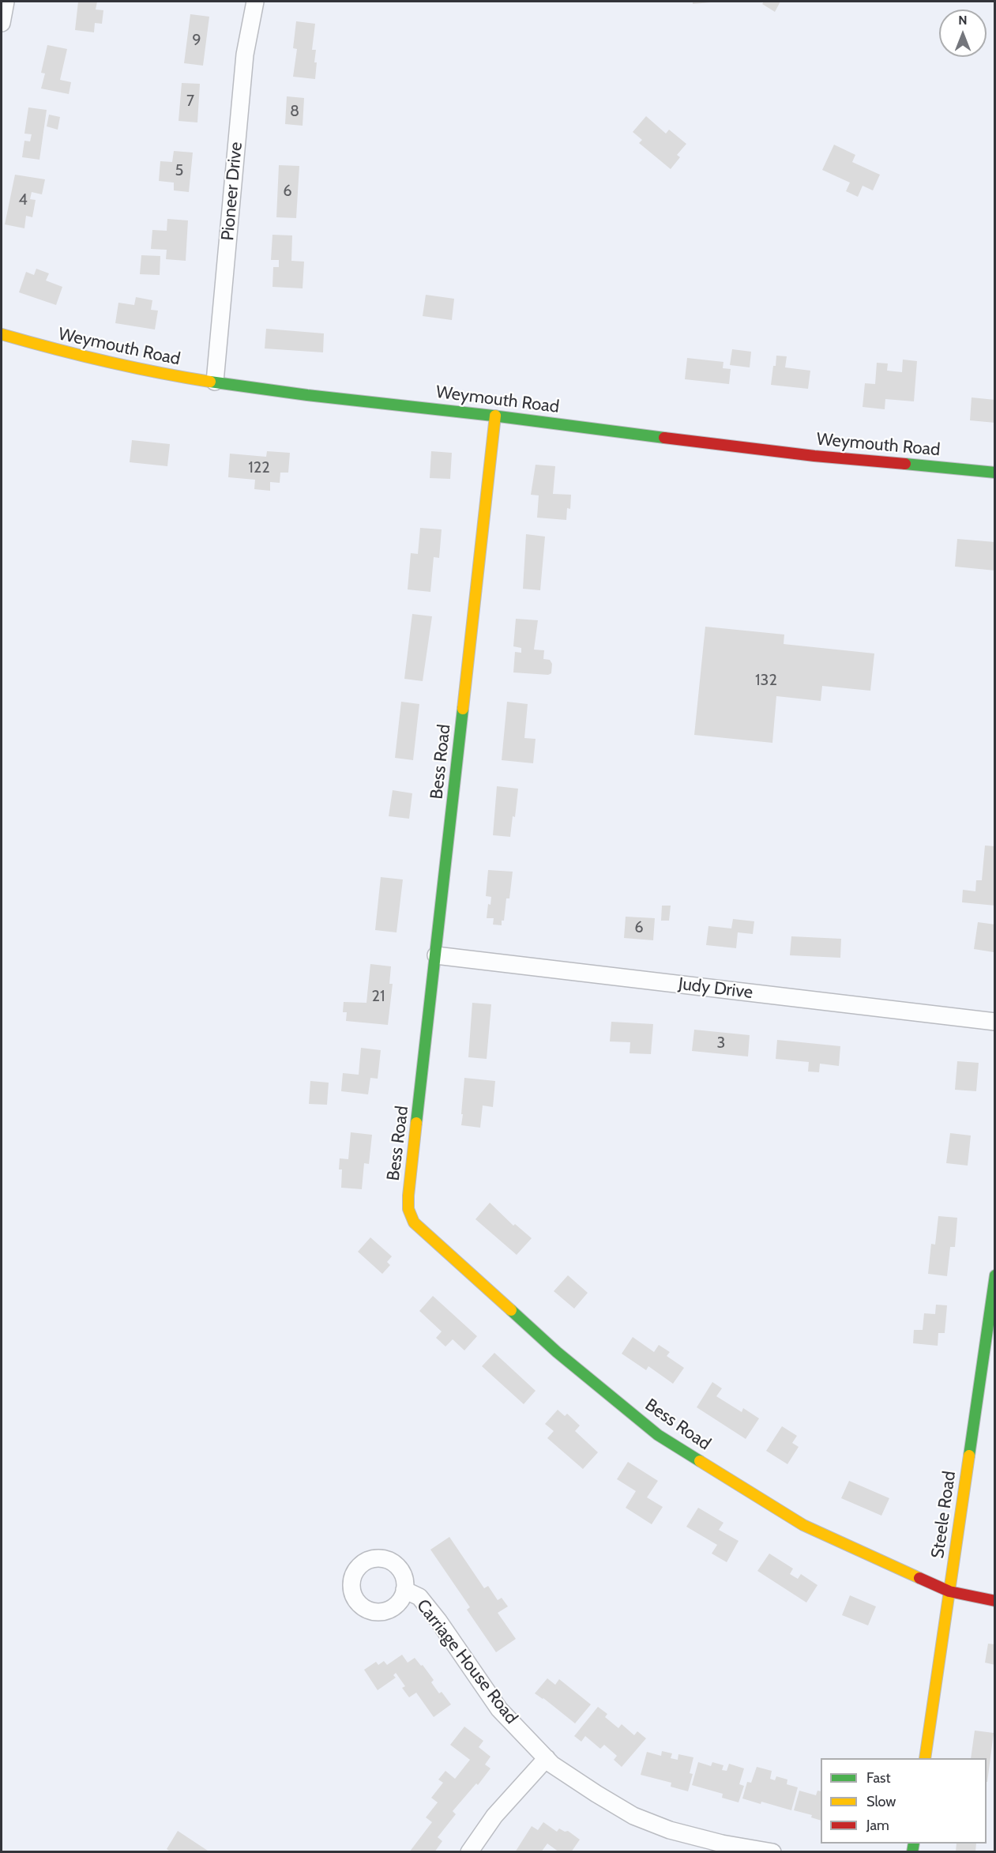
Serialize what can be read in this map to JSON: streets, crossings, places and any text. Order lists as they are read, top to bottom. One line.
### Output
{"streets":{"street":["Pioneer Drive","Weymouth Road","Bess Road","Judy Drive","Steele Road","Carriage House Road"]},"crossings":[["Pioneer Drive","Weymouth Road"],["Weymouth Road","Bess Road"],["Bess Road","Judy Drive"],["Bess Road","Steele Road"]],"house_numbers":["9","7","8","5","6","4","122","132","6","21","3"],"legend":["Fast","Slow","Jam"],"north":"top"}
